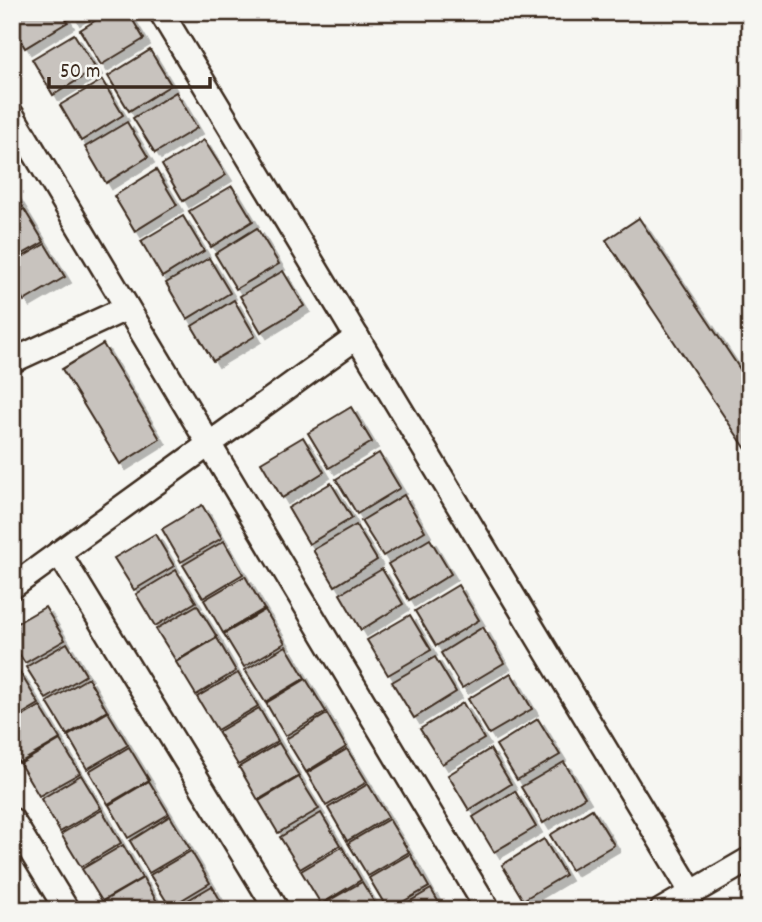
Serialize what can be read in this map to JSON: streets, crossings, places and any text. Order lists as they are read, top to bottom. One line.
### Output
{"scale_bar":"50 m"}
